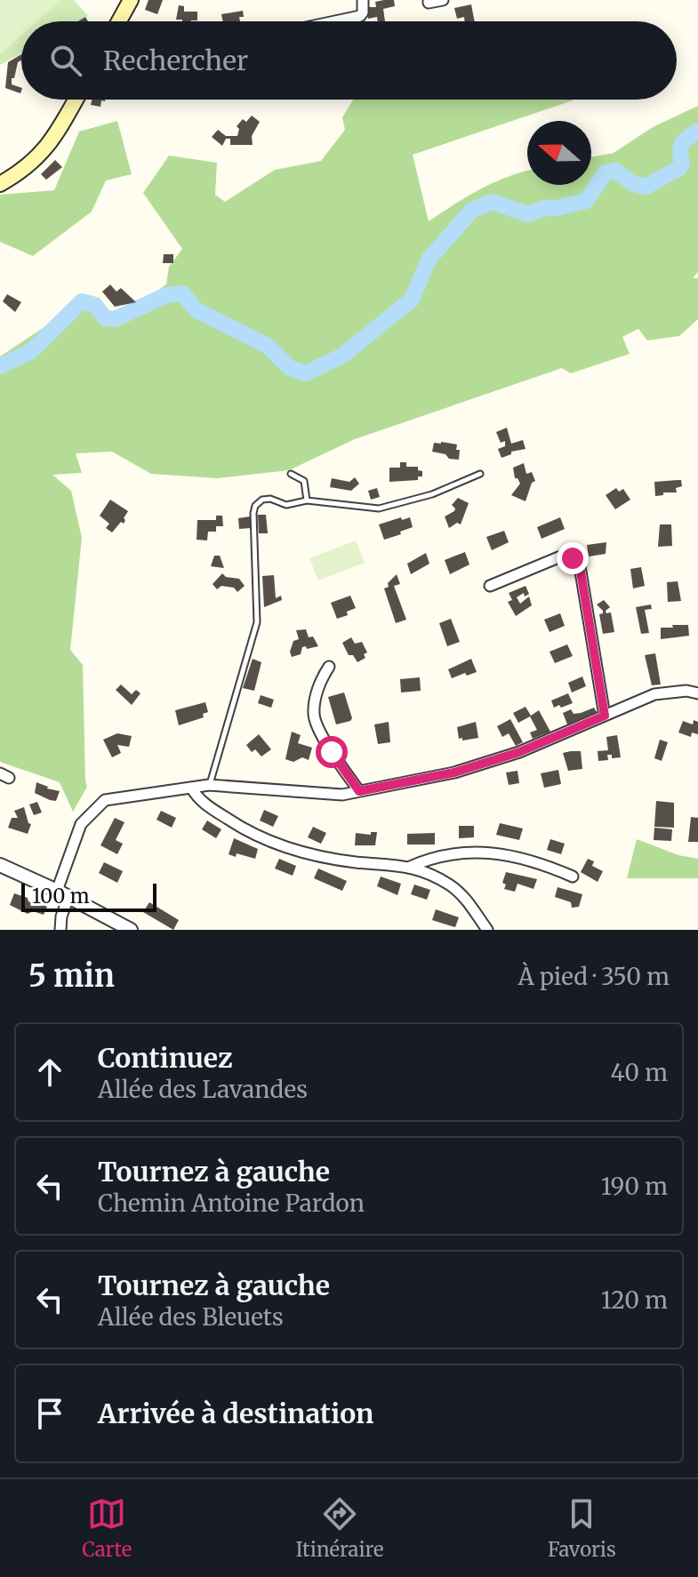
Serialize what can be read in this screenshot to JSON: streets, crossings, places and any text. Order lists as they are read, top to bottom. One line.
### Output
{"scale_bar":"100 m","north":"left","page":{"search":"Rechercher","scale":"100 m","heading":["5 min","À pied · 350 m"],"list":[["Continuez","Allée des Lavandes","40 m"],["Tournez à gauche","Chemin Antoine Pardon","190 m"],["Tournez à gauche","Allée des Bleuets","120 m"],"Arrivée à destination"],"nav":["Carte","Itinéraire","Favoris"]}}
